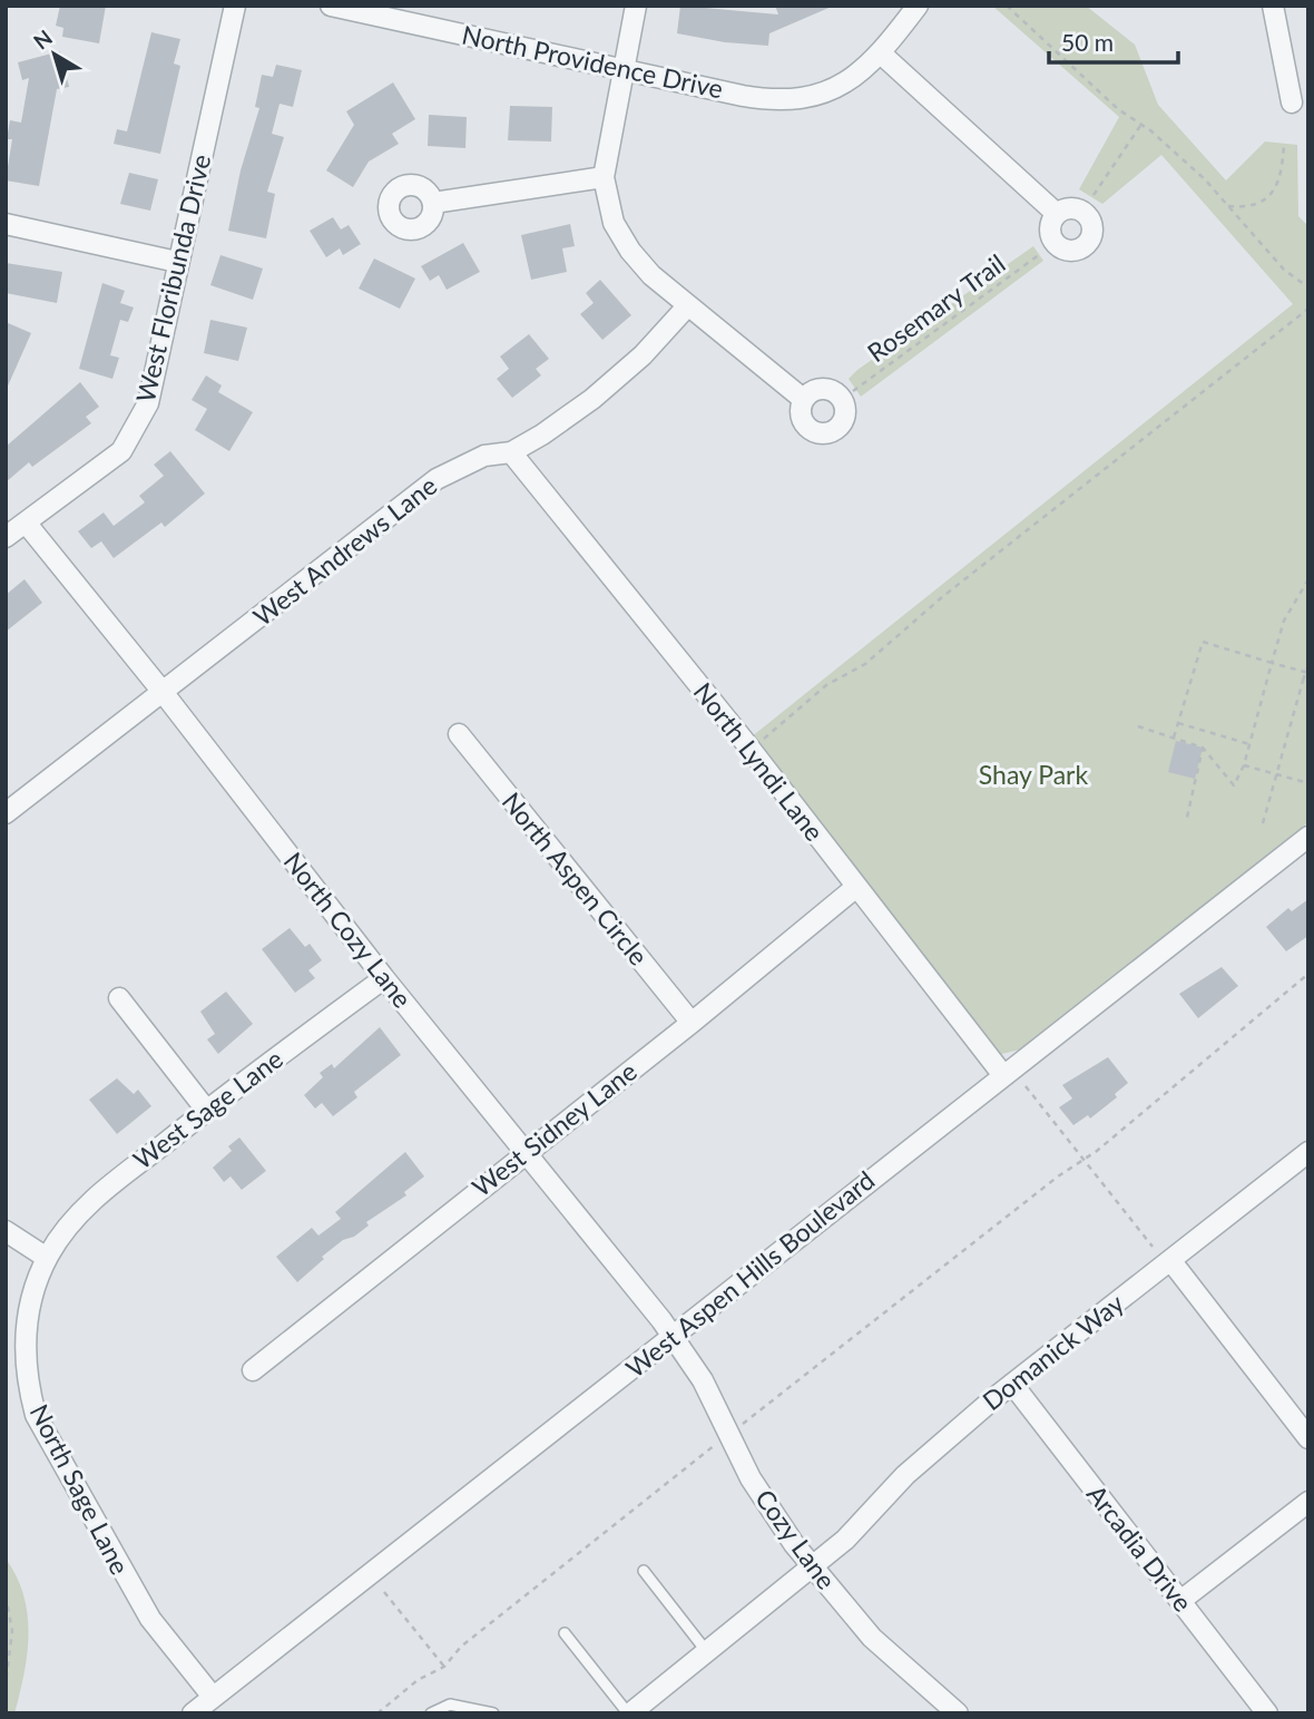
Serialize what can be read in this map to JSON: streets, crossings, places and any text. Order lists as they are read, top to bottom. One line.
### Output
{"streets":{"street":["North Providence Drive","West Floribunda Drive","West Andrews Lane","North Lyndi Lane","North Aspen Circle","North Cozy Lane","West Sage Lane","West Sidney Lane","West Aspen Hills Boulevard","Domanick Way","North Sage Lane","Cozy Lane","Arcadia Drive"],"path":["Rosemary Trail"]},"crossings":[["West Floribunda Drive","North Cozy Lane"],["West Andrews Lane","North Lyndi Lane"],["West Andrews Lane","North Cozy Lane"],["North Lyndi Lane","West Sidney Lane"],["North Lyndi Lane","West Aspen Hills Boulevard"],["North Aspen Circle","West Sidney Lane"],["North Cozy Lane","West Sage Lane"],["North Cozy Lane","West Sidney Lane"],["North Cozy Lane","West Aspen Hills Boulevard"],["North Cozy Lane","Cozy Lane"],["West Sage Lane","North Sage Lane"],["West Aspen Hills Boulevard","North Sage Lane"],["West Aspen Hills Boulevard","Cozy Lane"],["Domanick Way","Cozy Lane"],["Domanick Way","Arcadia Drive"]],"parks":["Shay Park"],"scale_bar":"50 m","north":"top left"}
